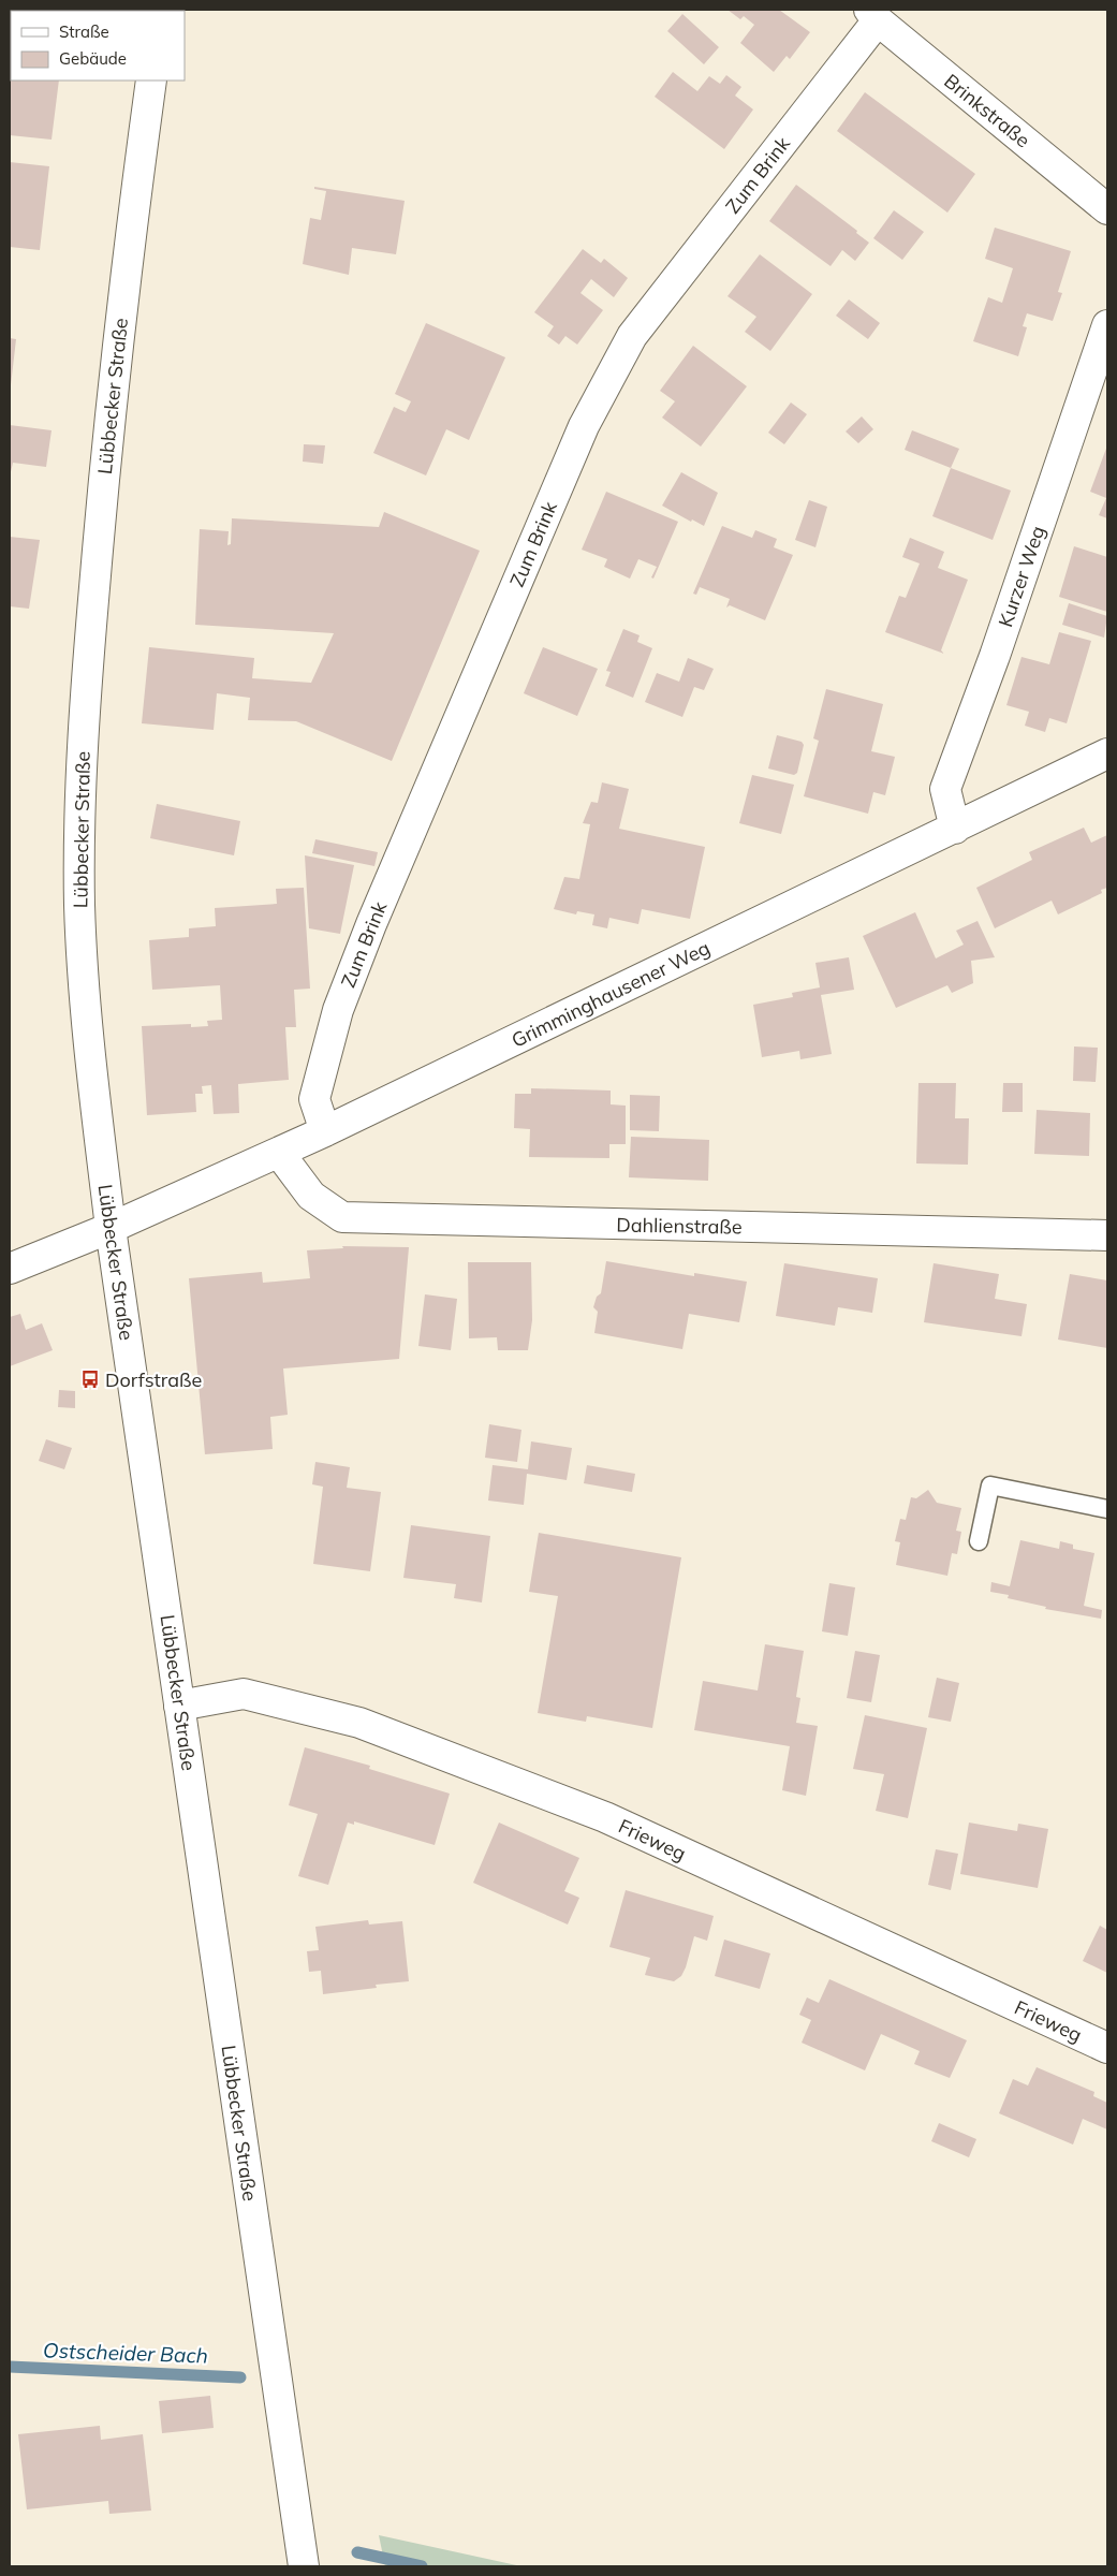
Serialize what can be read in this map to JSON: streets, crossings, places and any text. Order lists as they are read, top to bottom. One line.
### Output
{"streets":{"street":["Brinkstraße","Zum Brink","Lübbecker Straße","Kurzer Weg","Grimminghausener Weg","Dahlienstraße","Frieweg"]},"crossings":[["Brinkstraße","Zum Brink"],["Zum Brink","Grimminghausener Weg"],["Lübbecker Straße","Grimminghausener Weg"],["Lübbecker Straße","Frieweg"],["Kurzer Weg","Grimminghausener Weg"],["Grimminghausener Weg","Dahlienstraße"]],"water":["Ostscheider Bach"],"places":{"bus stop":["Dorfstraße"]},"legend":["Straße","Gebäude"]}
